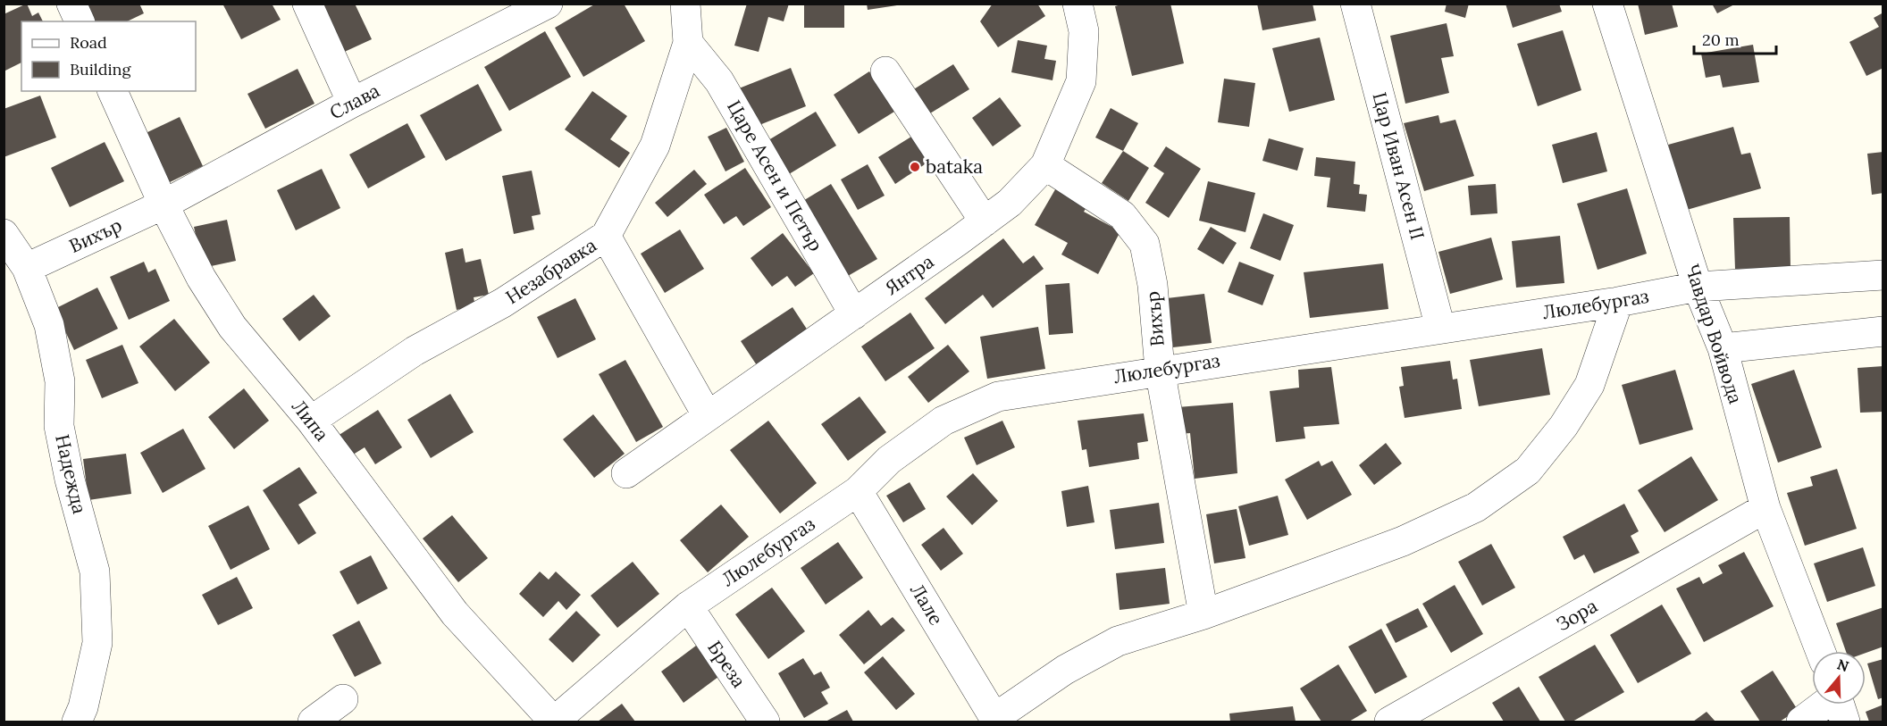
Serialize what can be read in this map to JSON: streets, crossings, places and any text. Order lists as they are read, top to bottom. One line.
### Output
{"streets":{"street":["Слава","Цар Иван Асен II","Царе Асен и Петър","Вихър","Незабравка","Янтра","Люлебургаз","Чавдар Войвода","Липа","Надежда","Лале","Зора","Бреза"]},"crossings":[["Слава","Вихър"],["Слава","Липа"],["Цар Иван Асен II","Люлебургаз"],["Царе Асен и Петър","Незабравка"],["Царе Асен и Петър","Янтра"],["Вихър","Янтра"],["Вихър","Люлебургаз"],["Вихър","Липа"],["Вихър","Надежда"],["Вихър","Лале"],["Незабравка","Липа"],["Люлебургаз","Чавдар Войвода"],["Люлебургаз","Липа"],["Люлебургаз","Лале"],["Люлебургаз","Бреза"],["Чавдар Войвода","Зора"]],"places":["bataka"],"legend":["Road","Building"],"scale_bar":"20 m","north":"top"}
